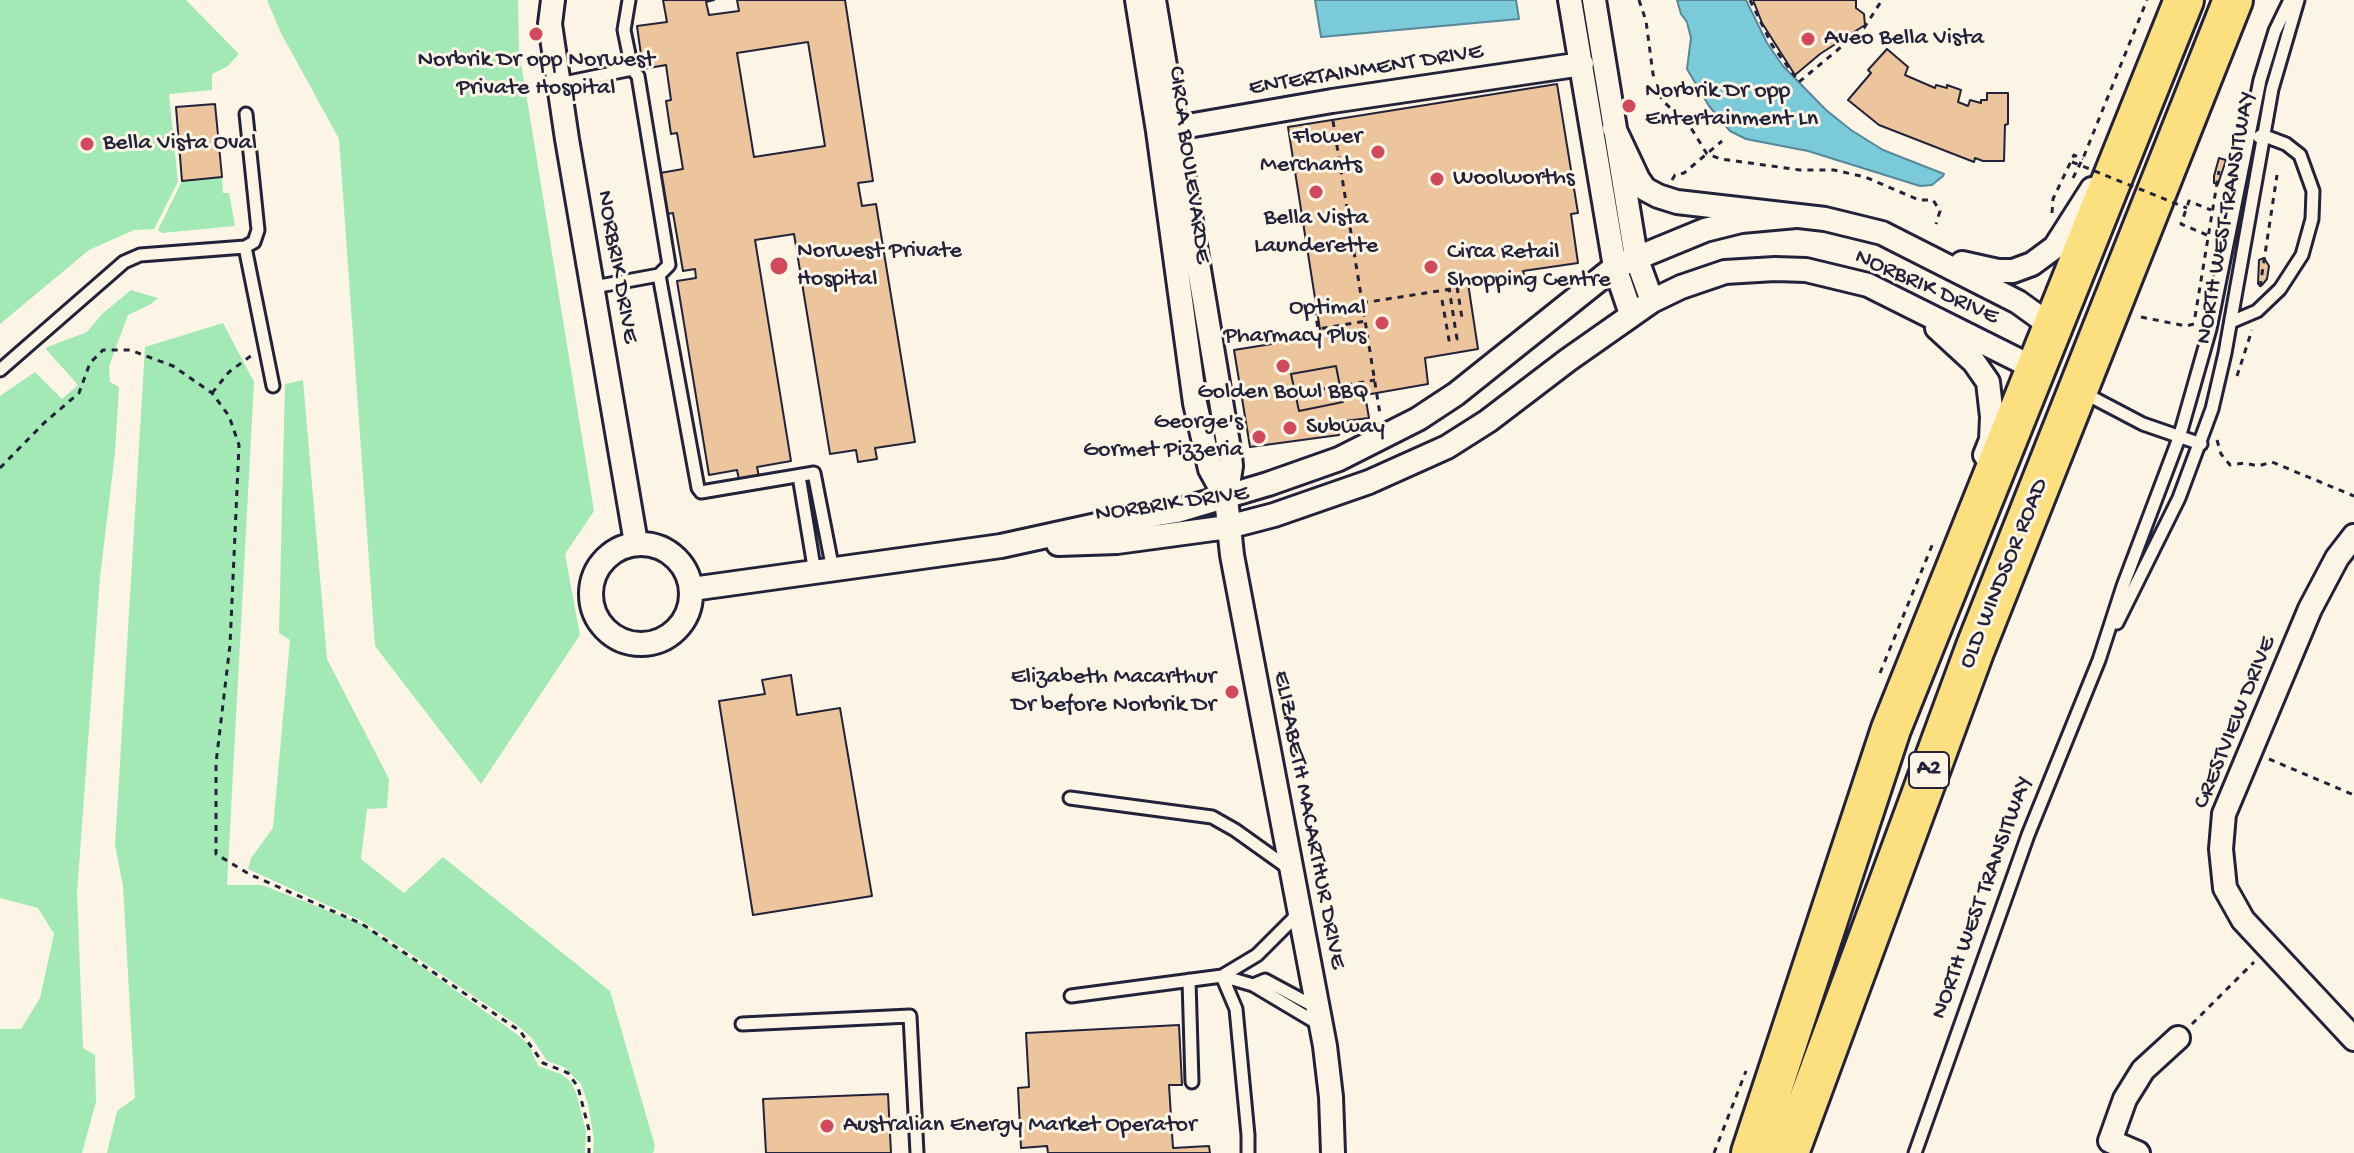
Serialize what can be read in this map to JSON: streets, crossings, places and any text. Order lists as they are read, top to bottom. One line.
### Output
{"streets":{"highway":["OLD WINDSOR ROAD","A2"],"street":["ENTERTAINMENT DRIVE","CIRCA BOULEVARDE","NORBRIK DRIVE","CRESTVIEW DRIVE","ELIZABETH MACARTHUR DRIVE"],"lane":["NORTH WEST TRANSITWAY"]},"crossings":[["ENTERTAINMENT DRIVE","CIRCA BOULEVARDE"],["CIRCA BOULEVARDE","NORBRIK DRIVE"],["CIRCA BOULEVARDE","ELIZABETH MACARTHUR DRIVE"],["NORBRIK DRIVE","OLD WINDSOR ROAD"],["NORBRIK DRIVE","ELIZABETH MACARTHUR DRIVE"]],"places":["Norbrik Dr opp Norwest Private Hospital","Aveo Bella Vista","Norbrik Dr opp Entertainment Ln","Bella Vista Oval","Flower Merchants","Woolworths","Bella Vista Launderette","Norwest Private Hospital","Circa Retail Shopping Centre","Optimal Pharmacy Plus","Golden Bowl BBQ","Subway","George's Gormet Pizzeria","Elizabeth Macarthur Dr before Norbrik Dr","Australian Energy Market Operator"]}
